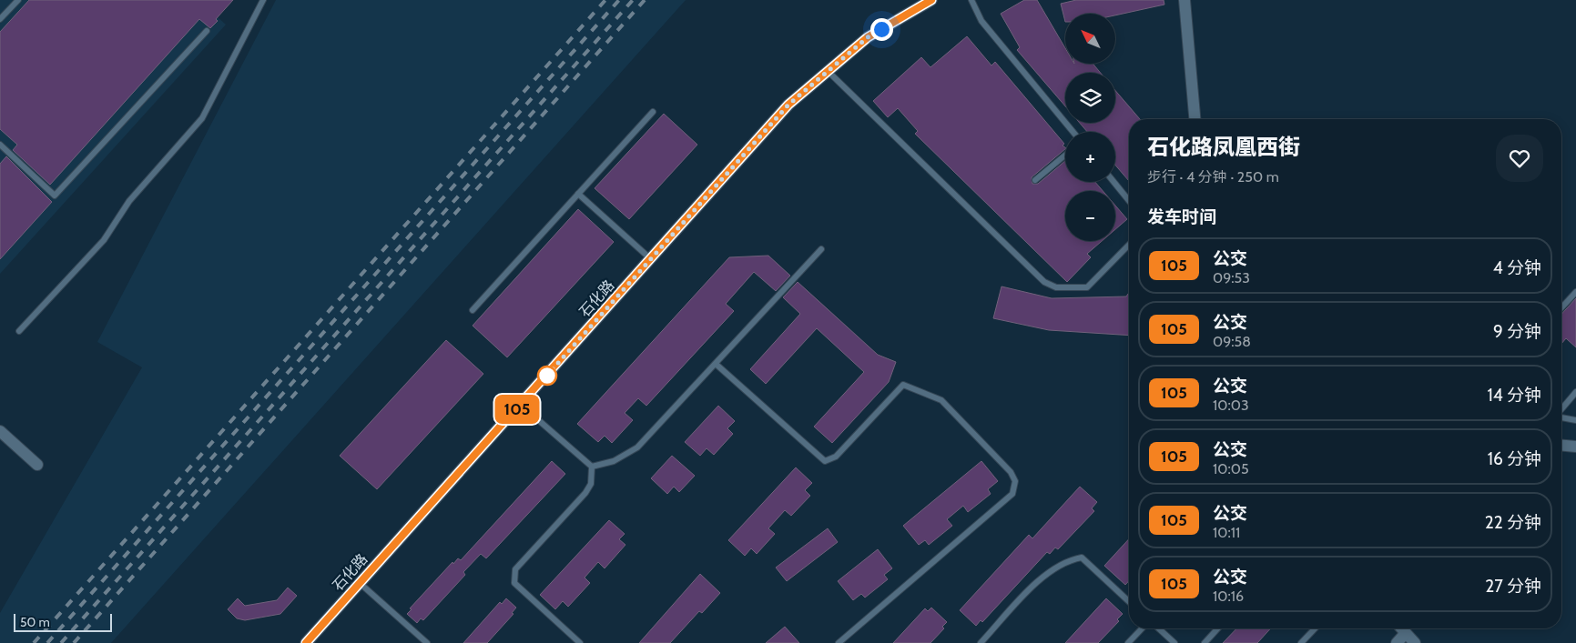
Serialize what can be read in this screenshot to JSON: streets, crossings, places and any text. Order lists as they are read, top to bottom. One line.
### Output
{"streets":{"street":["石化路"]},"lines":["bus line 105"],"scale_bar":"50 m","north":"top left","page":{"on_map":"105","map_buttons":["+","−"],"heading":[["石化路凤凰西街","步行 · 4 分钟 · 250 m"],"发车时间"],"list":[{"mark":"105","name":"公交","note":"09:53","value":"4 分钟"},{"mark":"105","name":"公交","note":"09:58","value":"9 分钟"},{"mark":"105","name":"公交","note":"10:03","value":"14 分钟"},{"mark":"105","name":"公交","note":"10:05","value":"16 分钟"},{"mark":"105","name":"公交","note":"10:11","value":"22 分钟"},{"mark":"105","name":"公交","note":"10:16","value":"27 分钟"}],"scale":"50 m"}}
